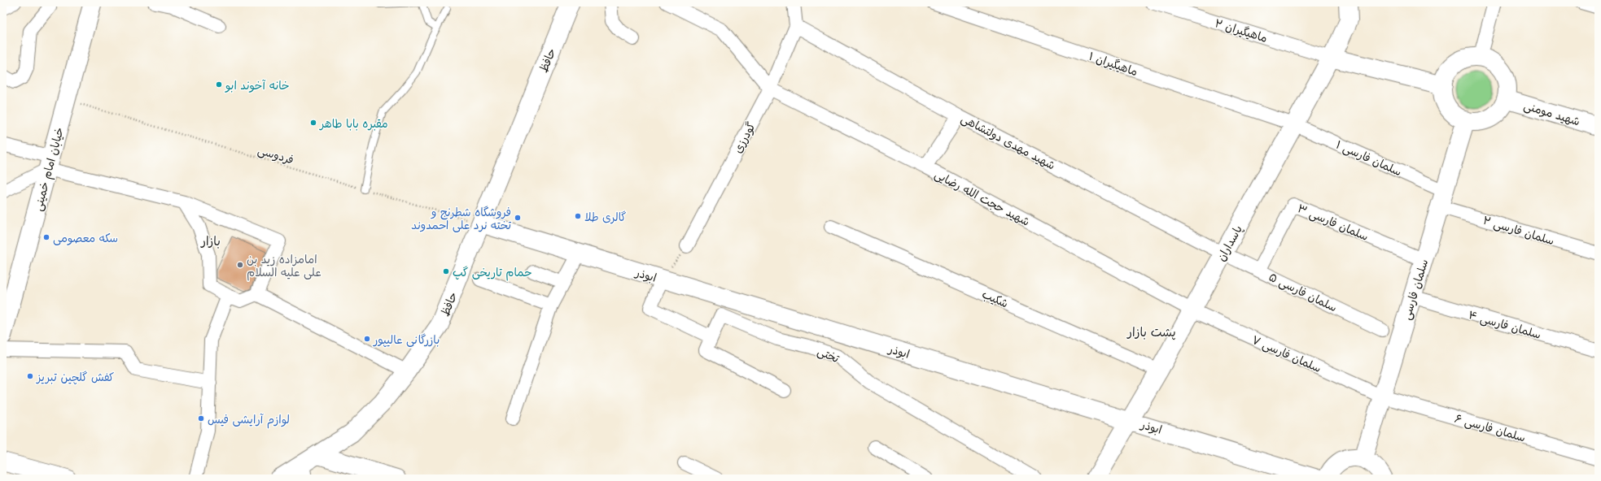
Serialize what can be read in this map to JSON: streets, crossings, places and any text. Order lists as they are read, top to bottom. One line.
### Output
{"streets":{"street":["ماهیگیران ۲","حافظ","ماهیگیران ۱","شهید مومنی","گودرزی","شهید مهدی دولتشاهی","سلمان فارسی ۱","خیابان امام خمینی","شهید حجت الله رضایی","سلمان فارسی ۳","سلمان فارسی ۲","پاسداران","ابوذر","سلمان فارسی","سلمان فارسی ۵","شکیب","سلمان فارسی ۴","سلمان فارسی ۷","تختی","سلمان فارسی ۶"],"path":["فردوسی"]},"crossings":[["ماهیگیران ۲","پاسداران"],["حافظ","فردوسی"],["حافظ","ابوذر"],["ماهیگیران ۱","سلمان فارسی ۱"],["ماهیگیران ۱","پاسداران"],["شهید مومنی","سلمان فارسی"],["گودرزی","شهید مهدی دولتشاهی"],["گودرزی","شهید حجت الله رضایی"],["شهید مهدی دولتشاهی","پاسداران"],["شهید مهدی دولتشاهی","سلمان فارسی ۵"],["فردوسی","خیابان امام خمینی"],["فردوسی","ابوذر"],["سلمان فارسی ۱","سلمان فارسی ۲"],["سلمان فارسی ۱","پاسداران"],["سلمان فارسی ۱","سلمان فارسی"],["شهید حجت الله رضایی","پاسداران"],["شهید حجت الله رضایی","سلمان فارسی ۷"],["سلمان فارسی ۳","سلمان فارسی"],["سلمان فارسی ۳","سلمان فارسی ۵"],["سلمان فارسی ۲","سلمان فارسی"],["پاسداران","ابوذر"],["پاسداران","سلمان فارسی ۵"],["پاسداران","شکیب"],["پاسداران","سلمان فارسی ۷"],["سلمان فارسی","سلمان فارسی ۴"],["سلمان فارسی","سلمان فارسی ۷"],["سلمان فارسی","سلمان فارسی ۶"],["سلمان فارسی ۷","سلمان فارسی ۶"]],"districts":["بازار","پشت بازار"],"places":["خانه آخوند ابو","مقبره بابا طاهر","گالری طلا","فروشگاه شطرنج و تخته نرد علی احمدوند","سکه معصومی","امامزاده زید بن علی علیه السلام","حمام تاریخی گپ","بازرگانی عالیپور","کفش گلچین تبریز","لوازم آرایشی فیس"]}
